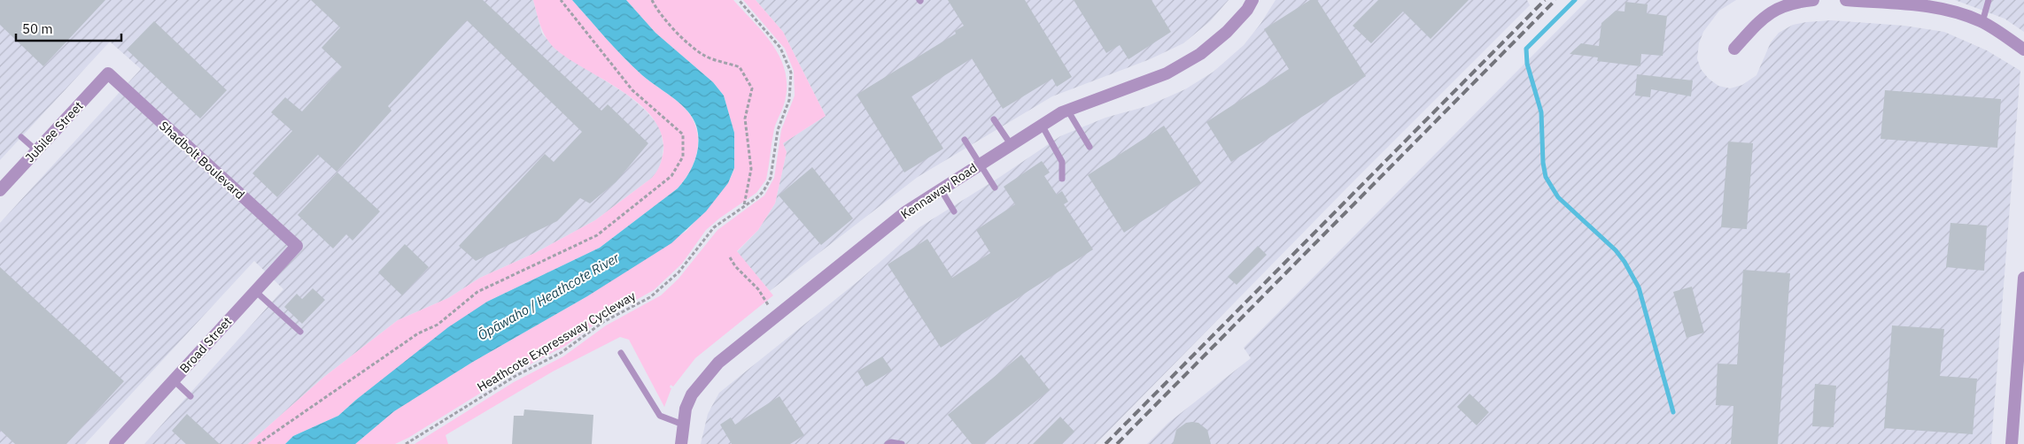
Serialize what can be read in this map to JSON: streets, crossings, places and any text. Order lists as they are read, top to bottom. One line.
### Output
{"streets":{"street":["Jubilee Street","Shadbolt Boulevard","Kennaway Road","Broad Street"],"path":["Heathcote Expressway Cycleway"]},"crossings":[["Jubilee Street","Shadbolt Boulevard"],["Shadbolt Boulevard","Broad Street"]],"water":["Ōpāwaho / Heathcote River"],"scale_bar":"50 m"}
